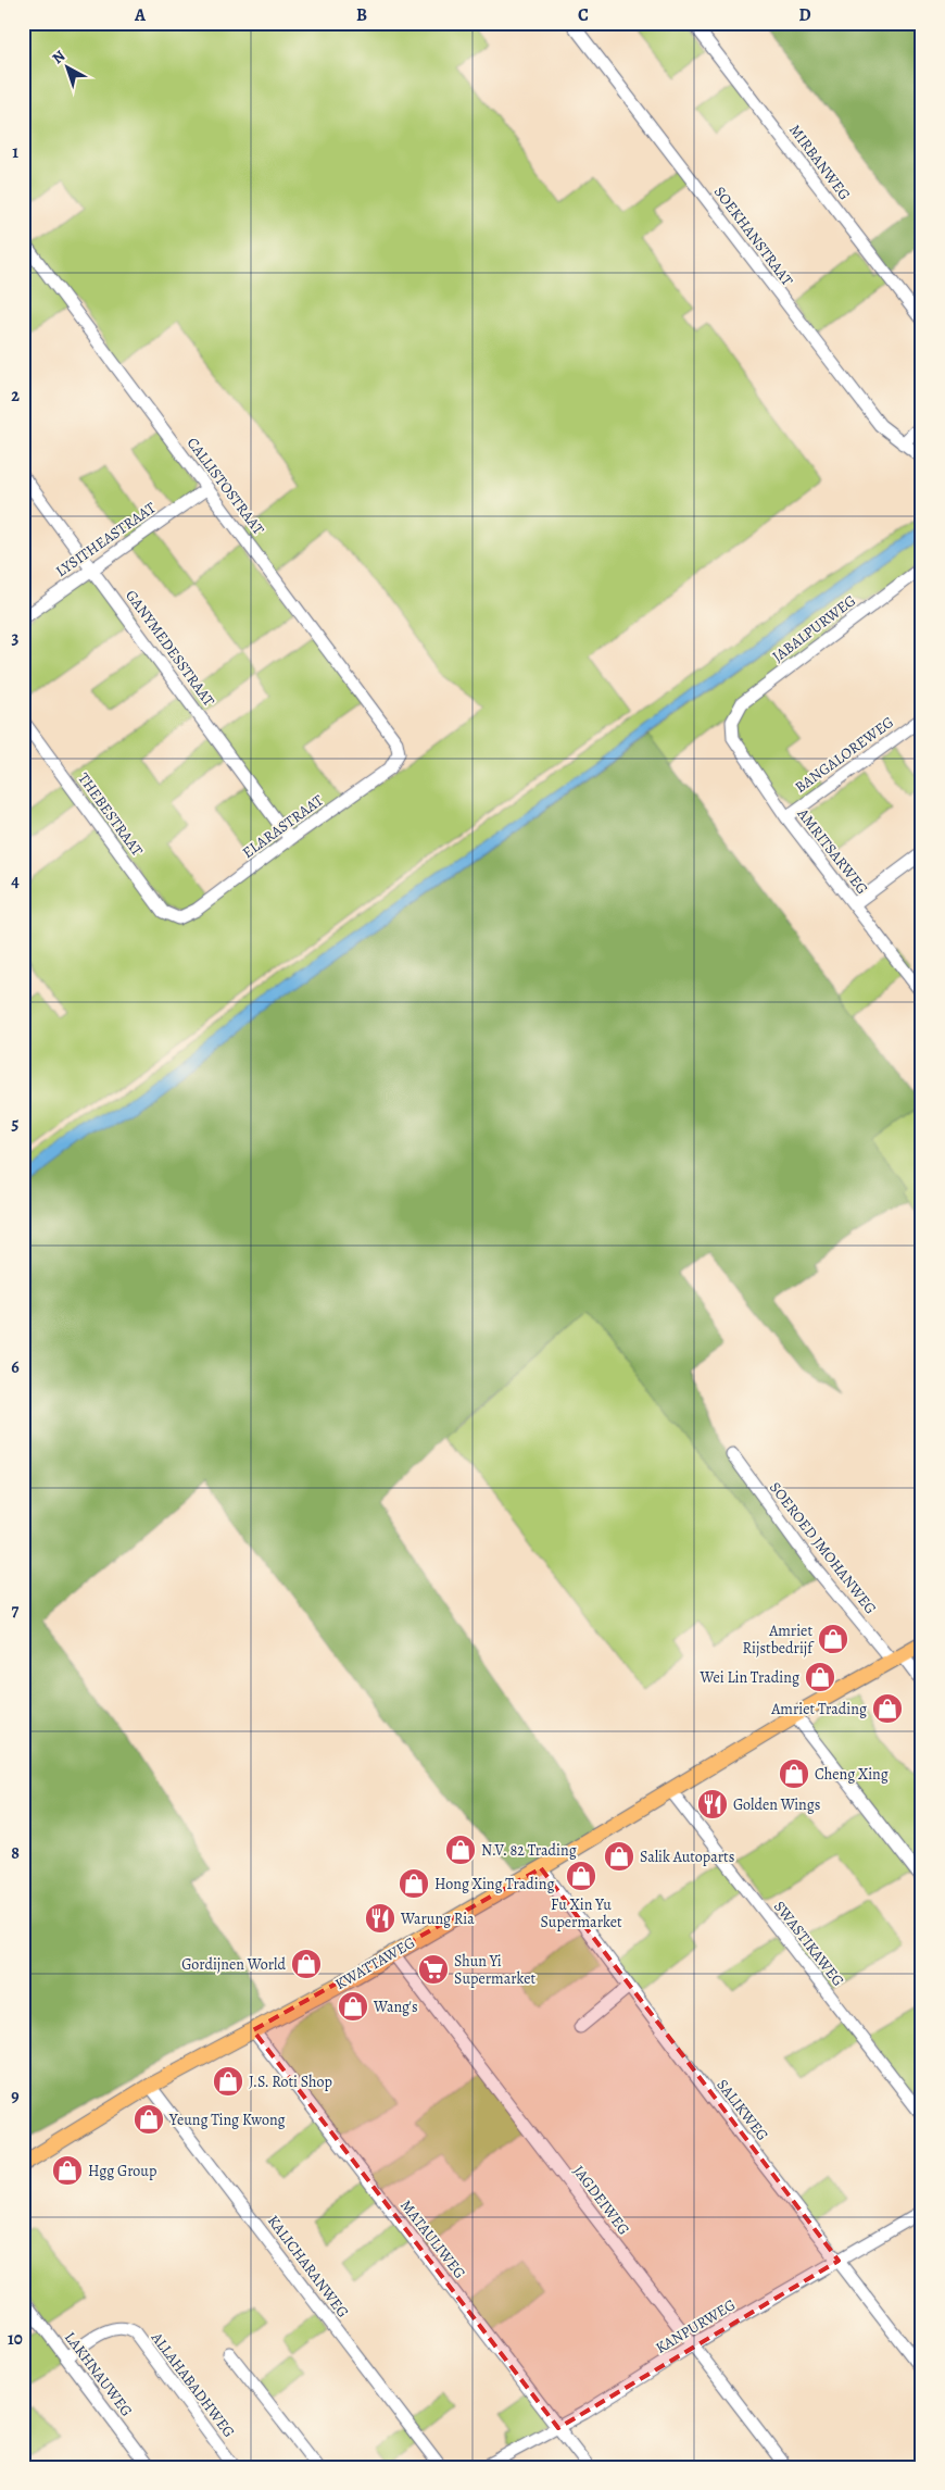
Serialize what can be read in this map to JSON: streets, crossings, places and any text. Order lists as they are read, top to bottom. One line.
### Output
{"streets":{"main road":["KWATTAWEG"],"street":["MIRBANWEG","SOEKHANSTRAAT","CALLISTOSTRAAT","LYSITHEASTRAAT","JABALPURWEG","GANYMEDESSTRAAT","BANGALOREWEG","THEBESTRAAT","ELARASTRAAT","AMRITSARWEG","SOEROED JMOHANWEG","SWASTIKAWEG","SALIKWEG","JAGDEIWEG","MATAULIWEG","KALICHARANWEG","KANPURWEG","LAKHNAUWEG","ALLAHABADHWEG"]},"crossings":[["CALLISTOSTRAAT","LYSITHEASTRAAT"],["CALLISTOSTRAAT","ELARASTRAAT"],["LYSITHEASTRAAT","GANYMEDESSTRAAT"],["JABALPURWEG","AMRITSARWEG"],["GANYMEDESSTRAAT","ELARASTRAAT"],["BANGALOREWEG","AMRITSARWEG"],["THEBESTRAAT","ELARASTRAAT"],["SOEROED JMOHANWEG","KWATTAWEG"],["SWASTIKAWEG","KWATTAWEG"],["KWATTAWEG","SALIKWEG"],["KWATTAWEG","JAGDEIWEG"],["KWATTAWEG","MATAULIWEG"],["KWATTAWEG","KALICHARANWEG"],["SALIKWEG","KANPURWEG"],["JAGDEIWEG","KANPURWEG"],["MATAULIWEG","KANPURWEG"],["LAKHNAUWEG","ALLAHABADHWEG"]],"places":{"shop":["Amriet Rijstbedrijf","Wei Lin Trading","Amriet Trading","Cheng Xing","N.V. 82 Trading","Salik Autoparts","Fu Xin Yu Supermarket","Hong Xing Trading","Gordijnen World","Wang's","J.S. Roti Shop","Yeung Ting Kwong","Hgg Group"],"restaurant":["Golden Wings","Warung Ria"],"supermarket":["Shun Yi Supermarket"]},"north":"top left","grid":{"columns":["A","B","C","D"],"rows":["1","2","3","4","5","6","7","8","9","10"]}}
